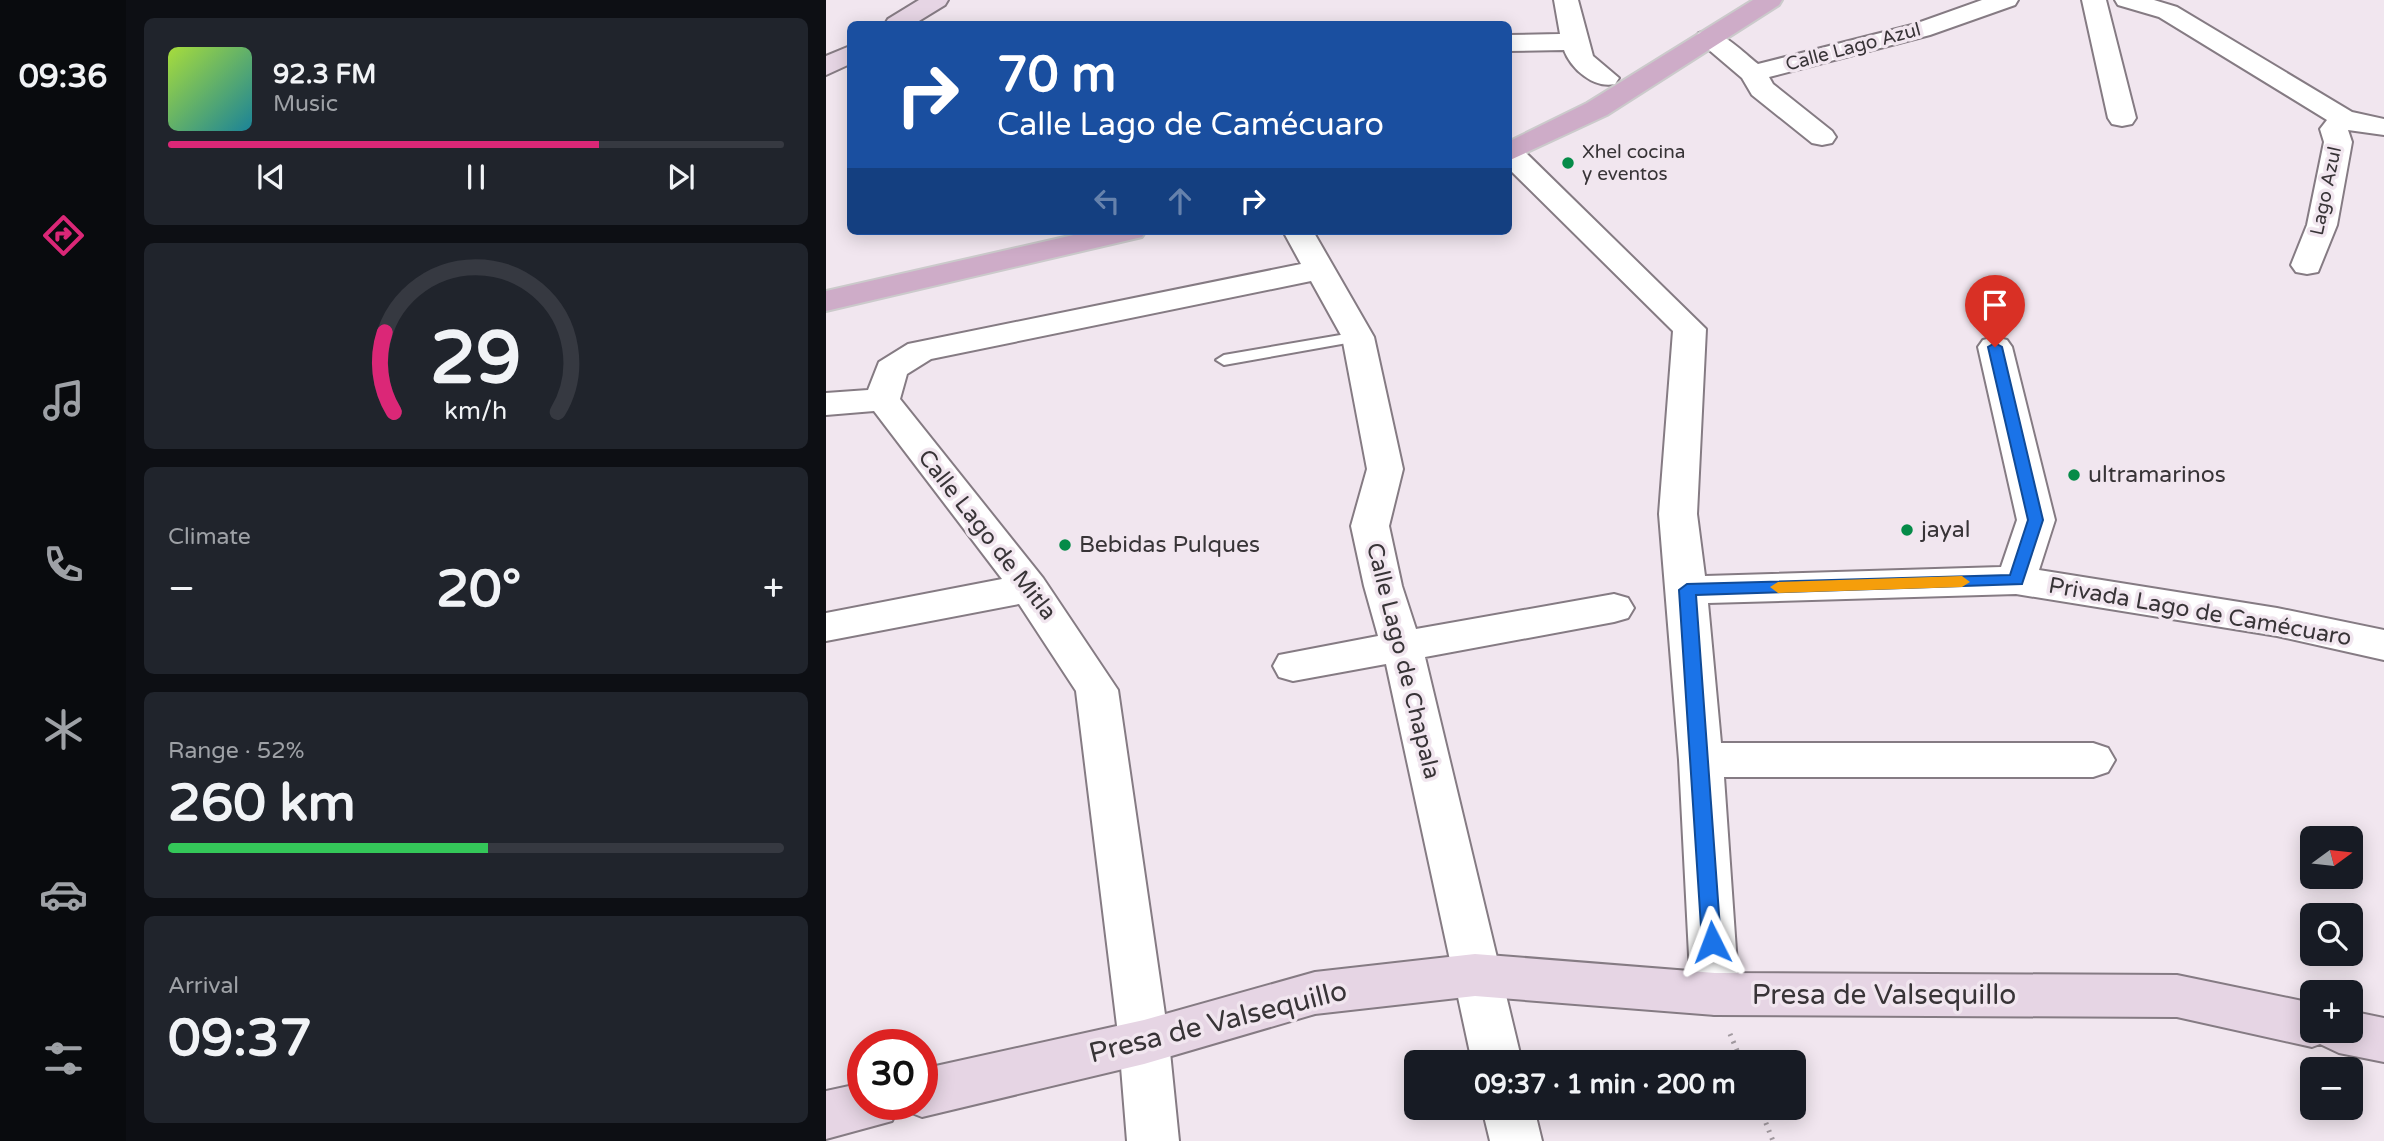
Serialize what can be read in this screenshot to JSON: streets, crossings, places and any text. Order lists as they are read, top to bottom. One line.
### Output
{"streets":{"street":["Calle Lago Azul","Lago Azul","Calle Lago de Mitla","Privada Lago de Camécuaro","Calle Lago de Chapala","Presa de Valsequillo"]},"crossings":[["Calle Lago de Mitla","Presa de Valsequillo"],["Calle Lago de Chapala","Presa de Valsequillo"]],"places":["Xhel cocina y eventos","ultramarinos","jayal","Bebidas Pulques"],"north":"right","page":{"tabs":"09:36","turn":["70 m","Calle Lago de Camécuaro"],"song":["92.3 FM","Music"],"tile":["Climate",["Range · 52%","260 km"],["Arrival","09:37"]],"heat":["−","20°","+"],"map_buttons":["+","−"],"limit":"30","trip":"09:37 · 1 min · 200 m","gauge":["29","km/h"]}}
